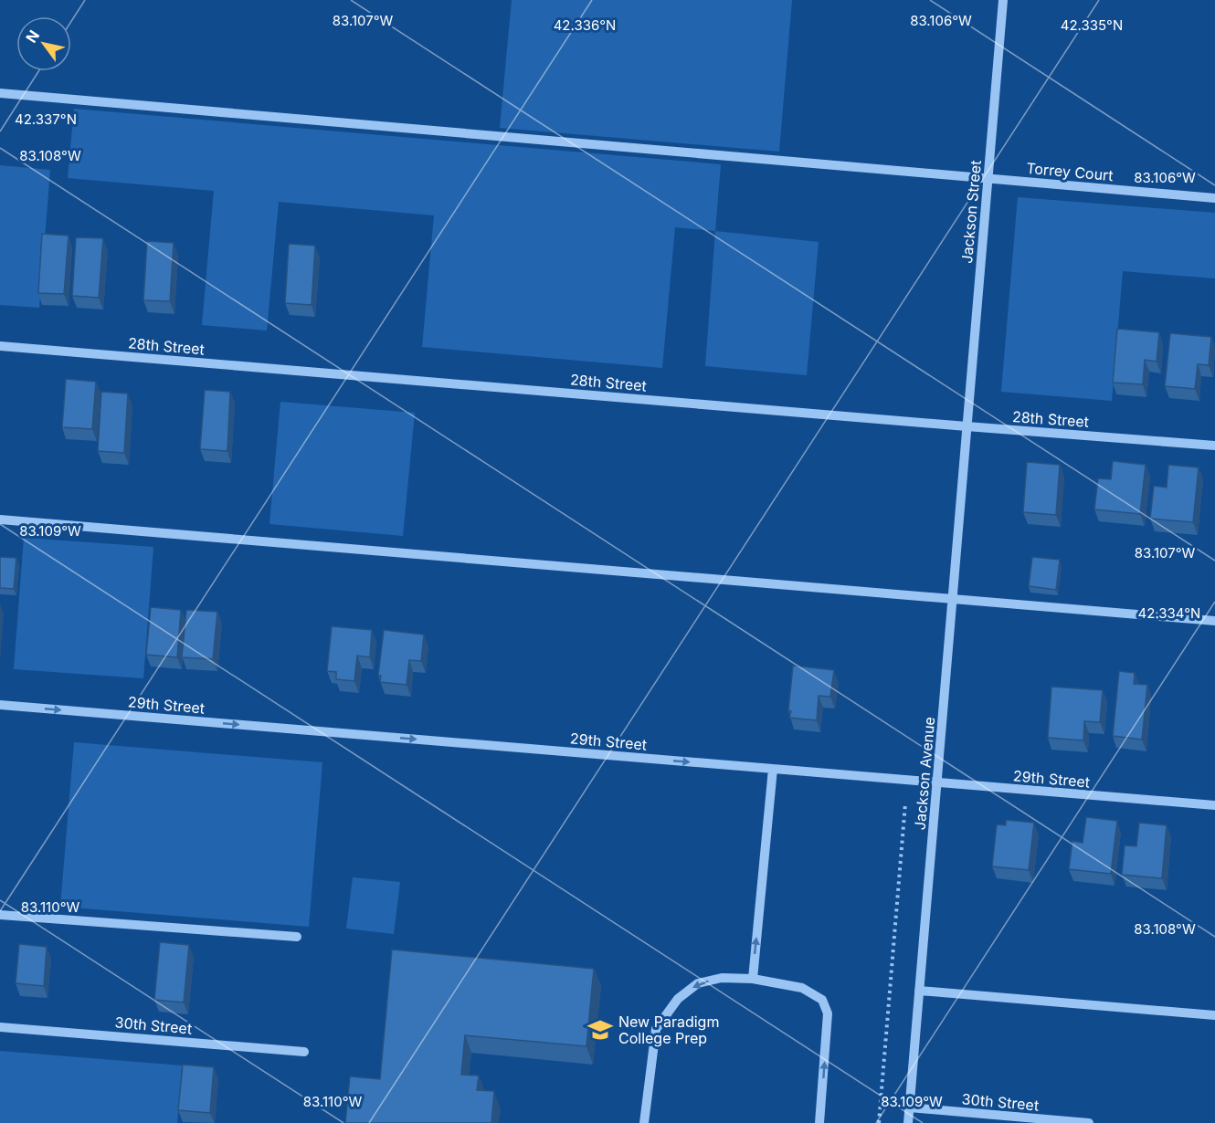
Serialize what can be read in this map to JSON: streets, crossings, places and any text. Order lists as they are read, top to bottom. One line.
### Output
{"streets":{"street":["Torrey Court","Jackson Street","28th Street","29th Street","Jackson Avenue","30th Street"]},"crossings":[["Torrey Court","Jackson Street"],["Jackson Street","28th Street"],["Jackson Street","Jackson Avenue"],["28th Street","Jackson Avenue"],["29th Street","Jackson Avenue"],["Jackson Avenue","30th Street"]],"one_way":["29th Street"],"places":{"school or university":["New Paradigm College Prep"]},"north":"top left","coordinates":["83.107°W","83.106°W","42.336°N","42.335°N","42.337°N","83.108°W","83.109°W","42.334°N","83.110°W"]}
